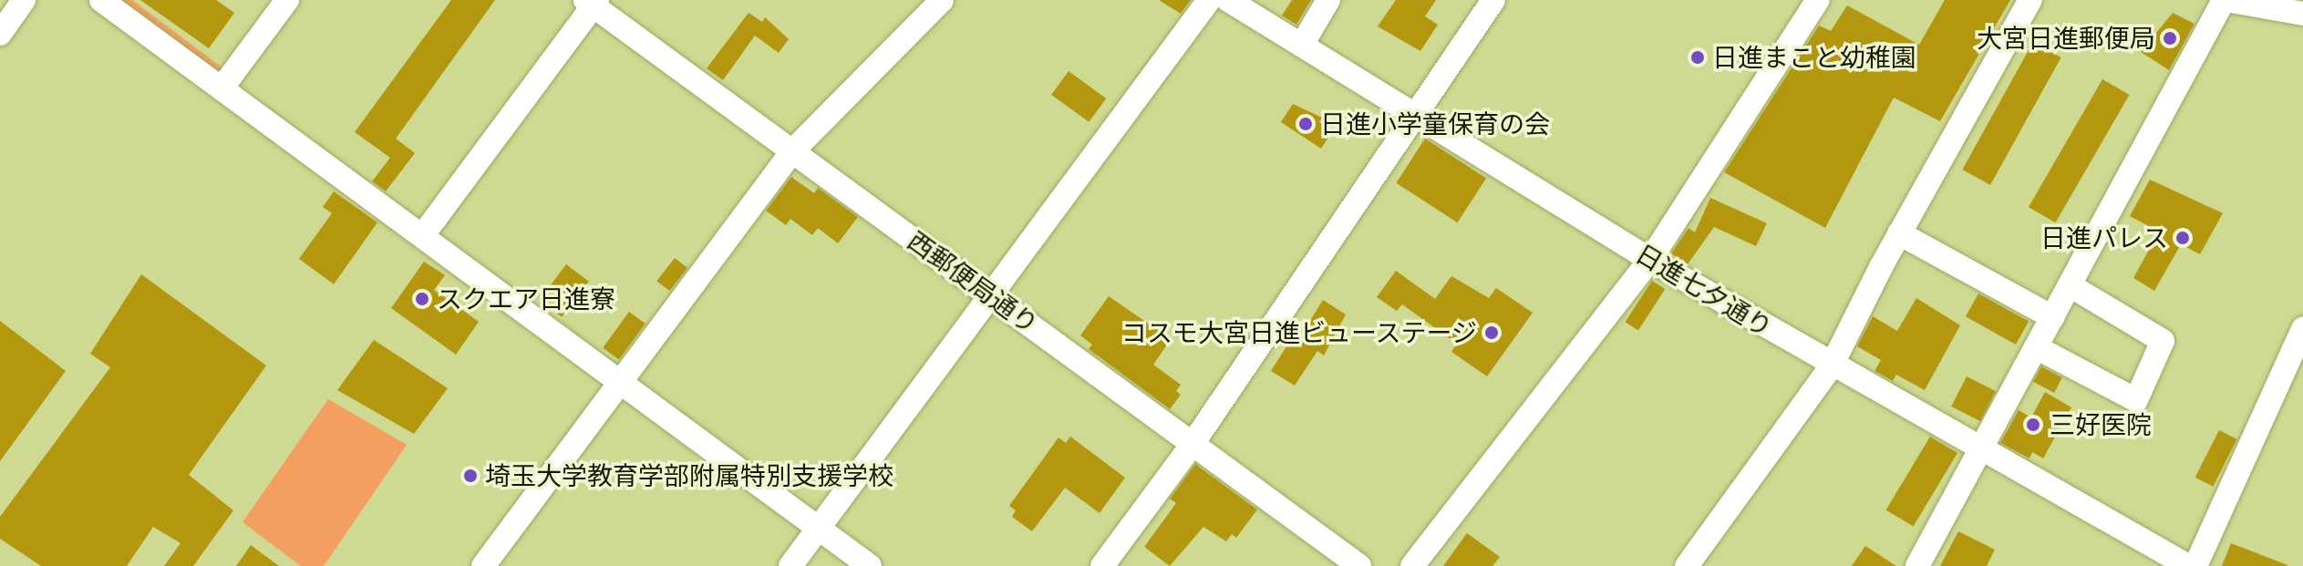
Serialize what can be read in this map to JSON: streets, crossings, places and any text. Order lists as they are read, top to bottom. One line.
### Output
{"streets":{"street":["西郵便局通り","日進七夕通り"]},"places":["大宮日進郵便局","日進まこと幼稚園","日進小学童保育の会","日進パレス","スクエア日進寮","コスモ大宮日進ビューステージ","三好医院","埼玉大学教育学部附属特別支援学校"]}
